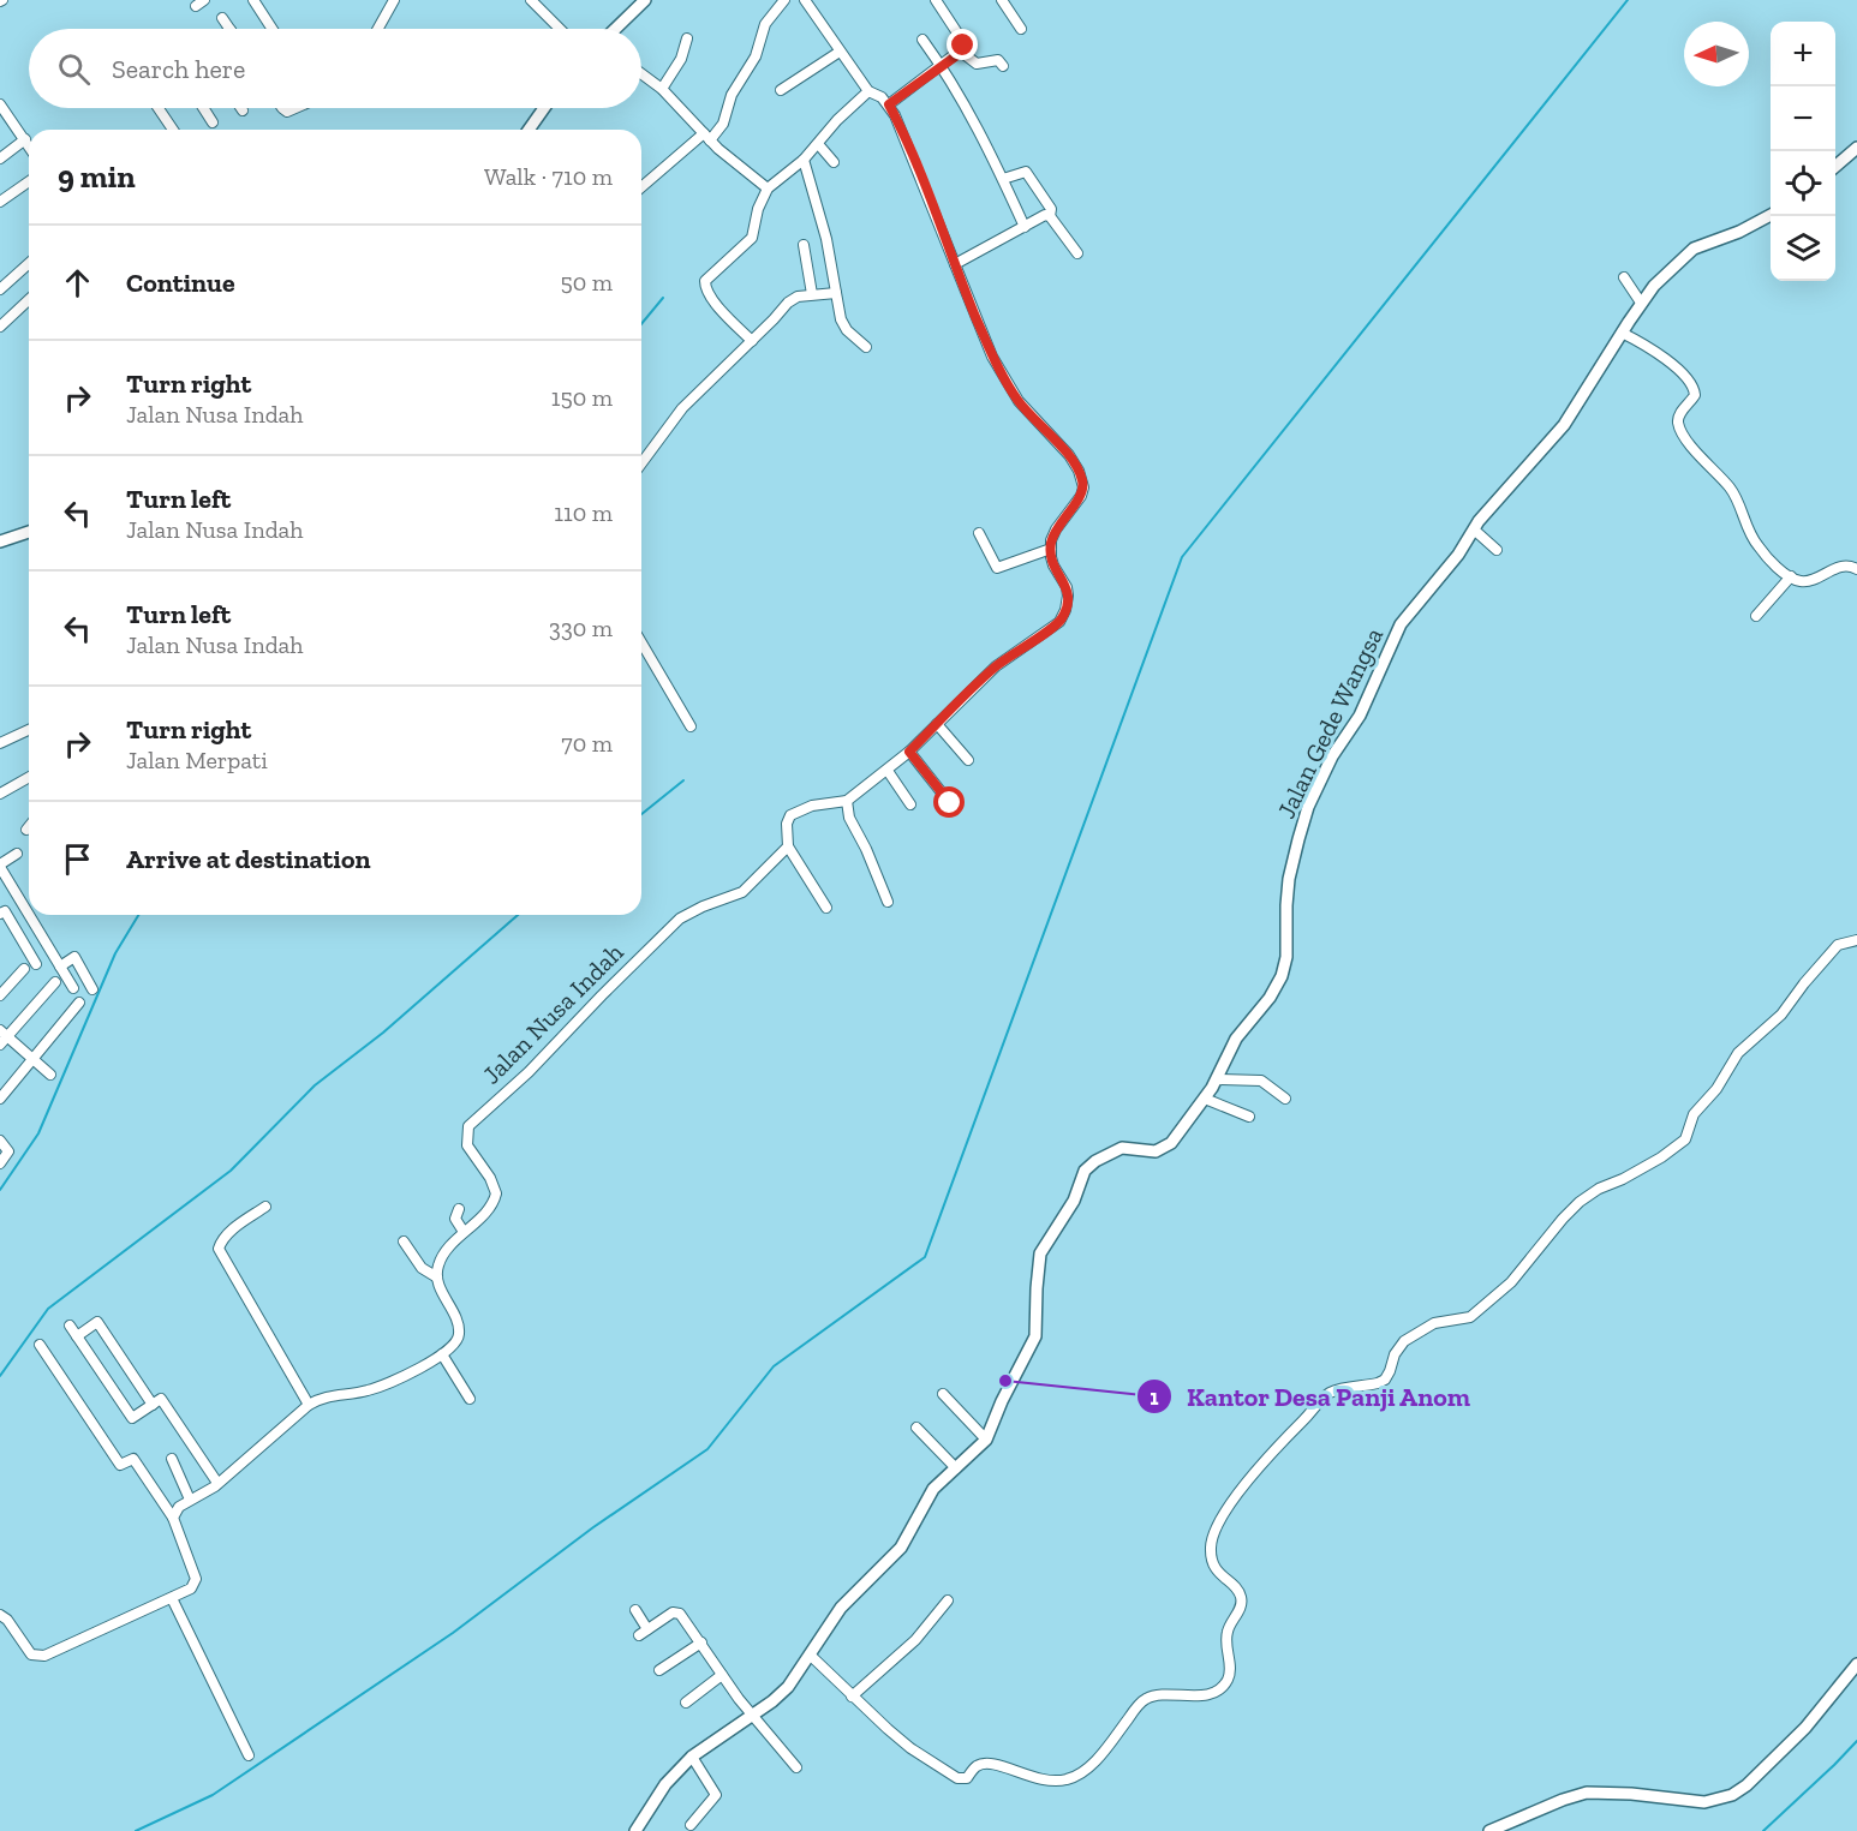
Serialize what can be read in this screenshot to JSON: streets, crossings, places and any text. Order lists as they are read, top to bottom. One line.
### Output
{"streets":{"street":["Jalan Gede Wangsa","Jalan Nusa Indah"]},"places":["Kantor Desa Panji Anom"],"north":"left","page":{"map_buttons":["+","−"],"search":"Search here","heading":["9 min","Walk · 710 m"],"list":[["Continue","50 m"],["Turn right","Jalan Nusa Indah","150 m"],["Turn left","Jalan Nusa Indah","110 m"],["Turn left","Jalan Nusa Indah","330 m"],["Turn right","Jalan Merpati","70 m"],"Arrive at destination"]}}
